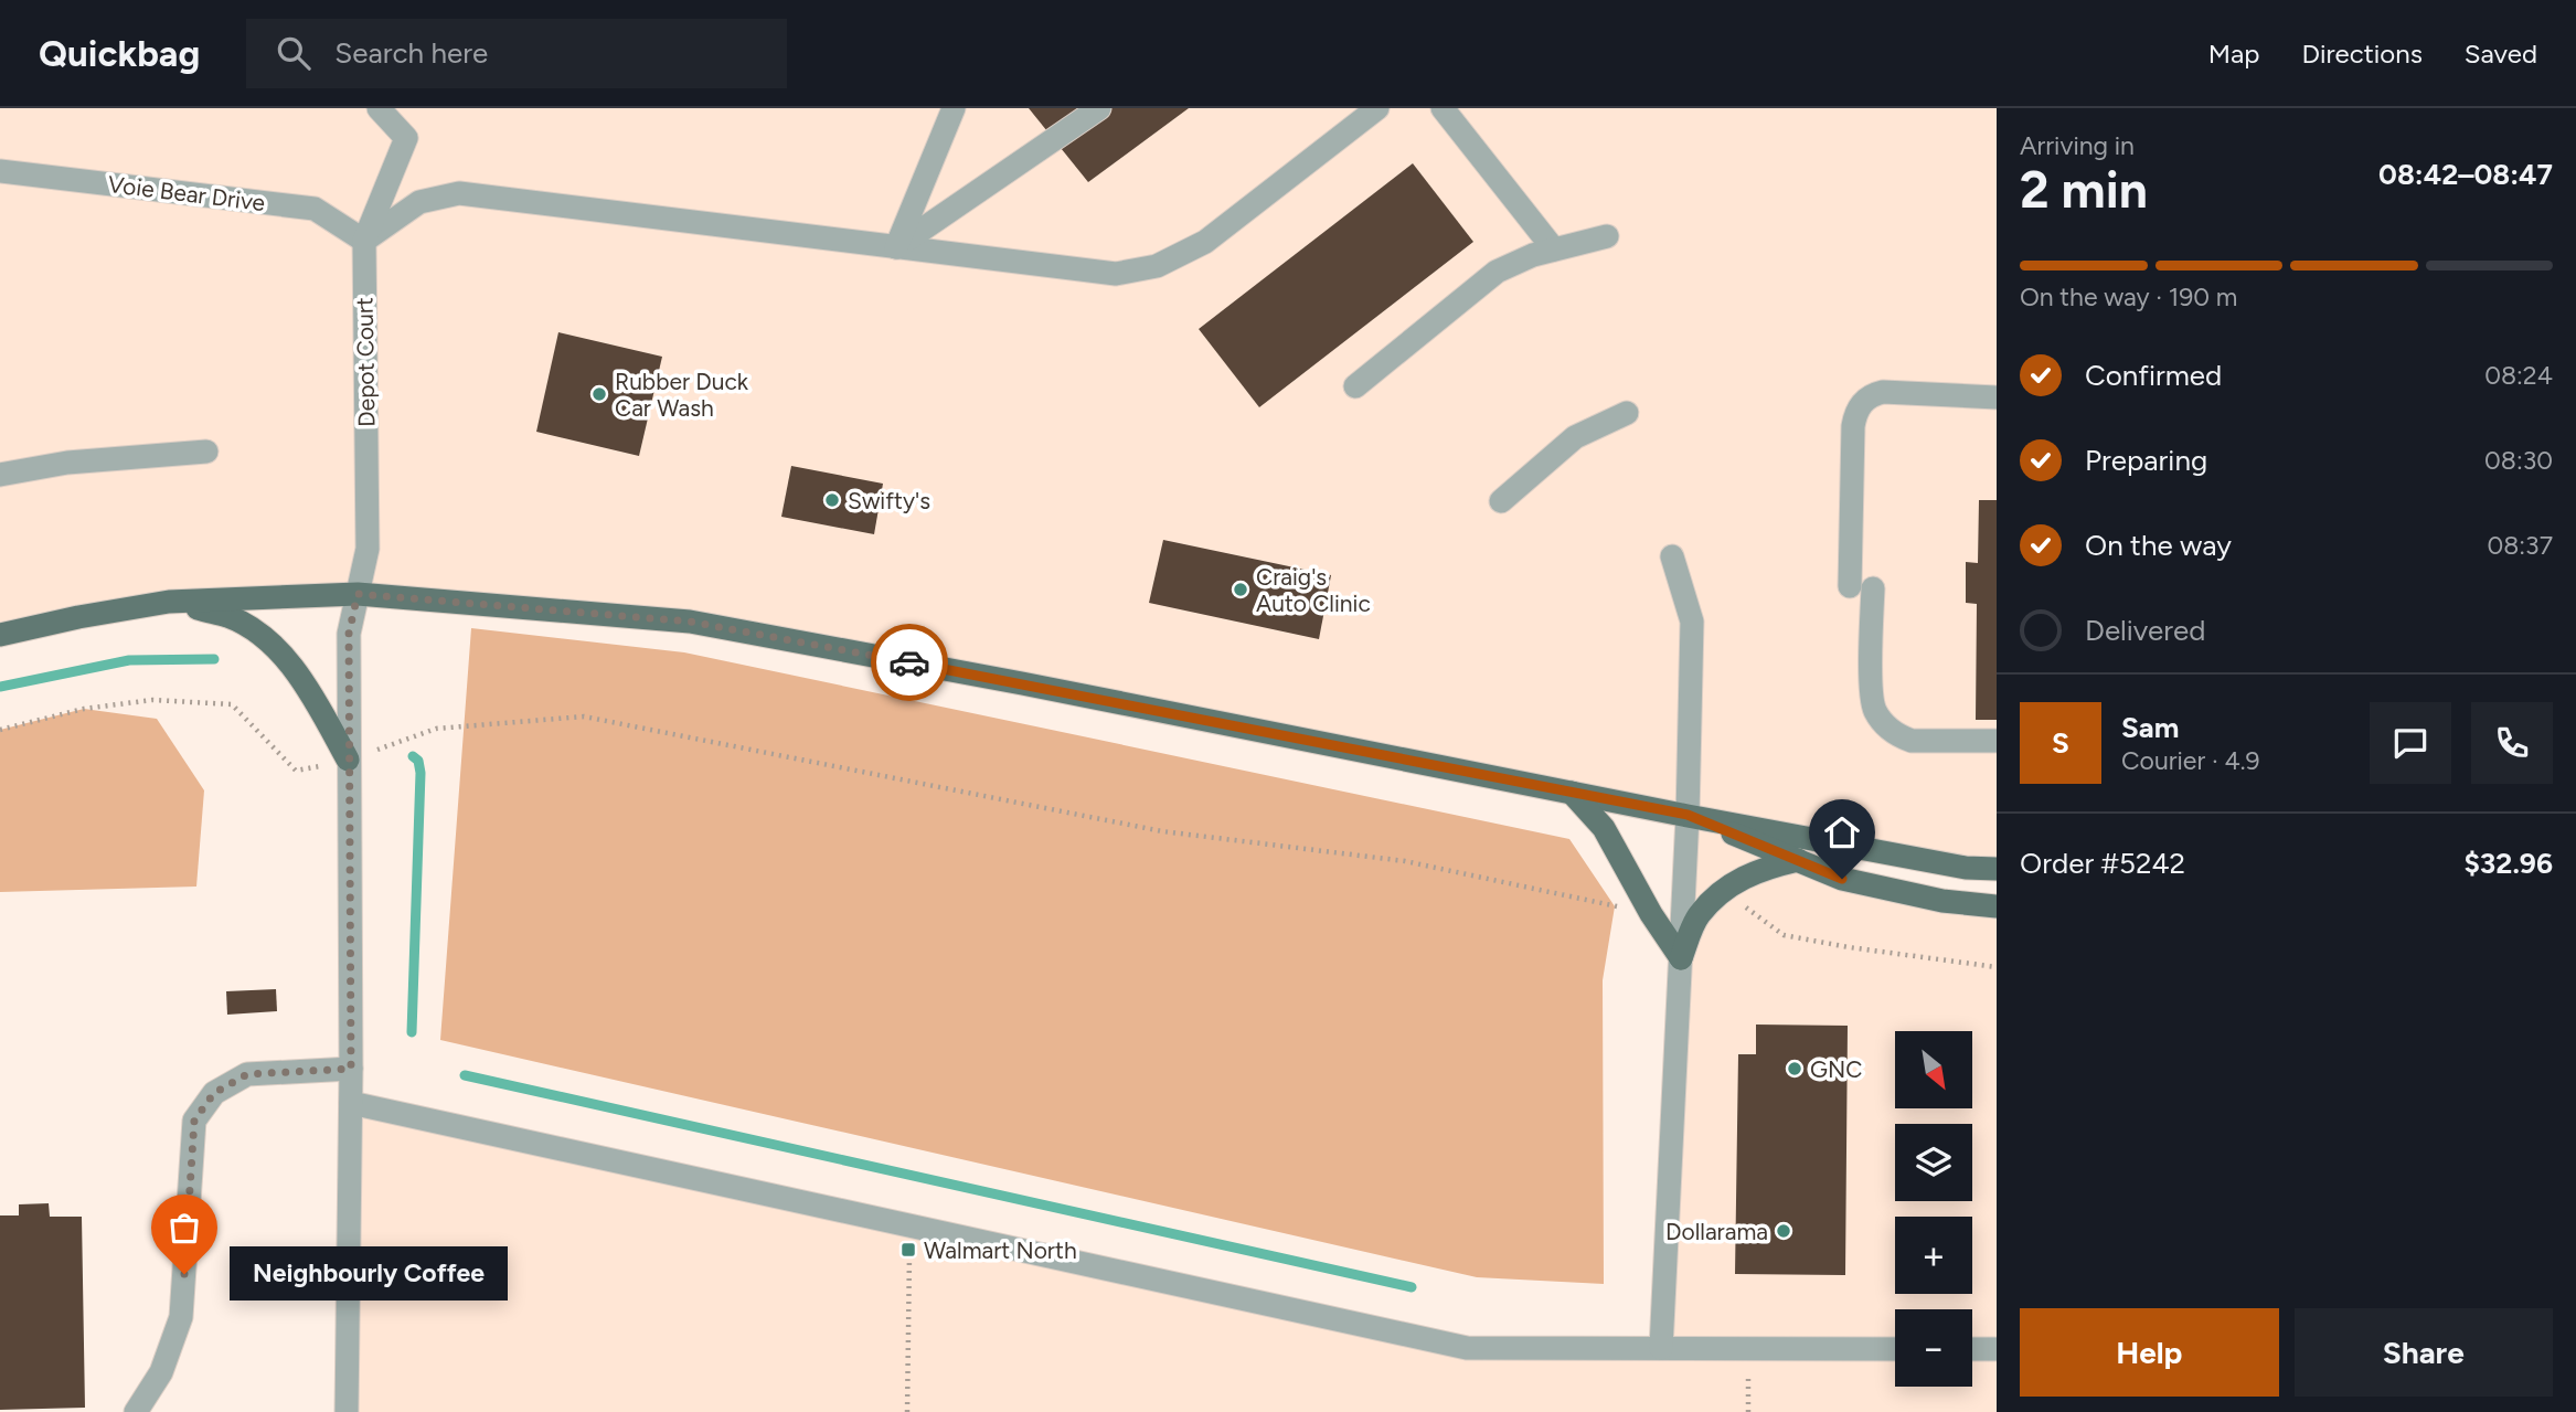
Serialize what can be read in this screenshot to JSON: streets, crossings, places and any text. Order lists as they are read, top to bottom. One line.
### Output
{"streets":{"street":["Voie Bear Drive","Depot Court"]},"crossings":[["Voie Bear Drive","Depot Court"]],"places":{"other":["Rubber Duck Car Wash","Swifty's","Craig's Auto Clinic","GNC","Dollarama","Neighbourly Coffee"],"transit":["Walmart North"]},"north":"bottom right","page":{"header":"Quickbag","search":"Search here","nav":["Map","Directions","Saved"],"heading":["2 min","Arriving in","08:42–08:47"],"panel":["Sam","Courier · 4.9","Order #5242","$32.96"],"bar":"On the way · 190 m","list":[["Confirmed","08:24"],["Preparing","08:30"],["On the way","08:37"],"Delivered"],"round":"S","map_buttons":["+","−"],"bubble":"Neighbourly Coffee","buttons":["Help","Share"]}}
